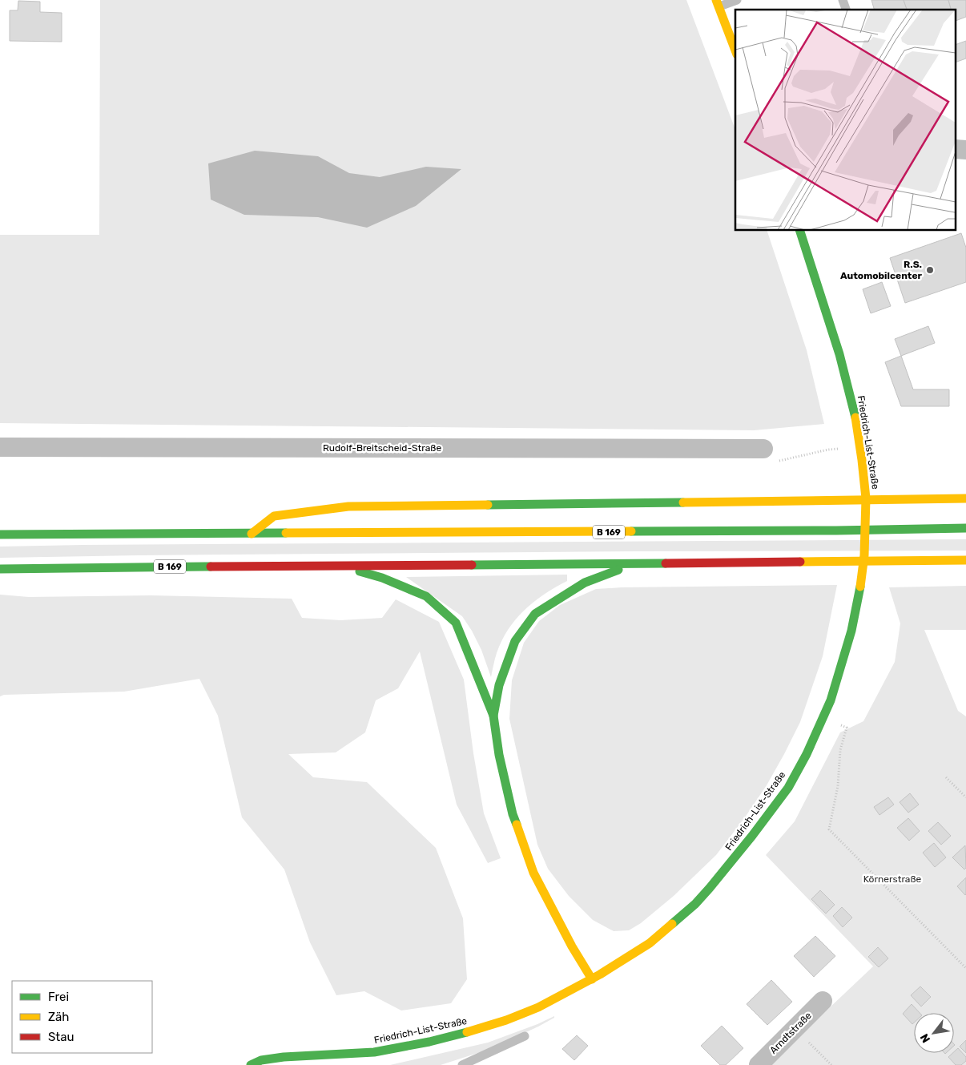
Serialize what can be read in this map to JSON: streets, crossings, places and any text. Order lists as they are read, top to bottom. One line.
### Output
{"streets":{"main road":["Friedrich-List-Straße","B 169"],"street":["Rudolf-Breitscheid-Straße","Arndtstraße"]},"parks":["Körnerstraße"],"places":["R.S. Automobilcenter"],"legend":["Frei","Zäh","Stau"],"north":"bottom left"}
